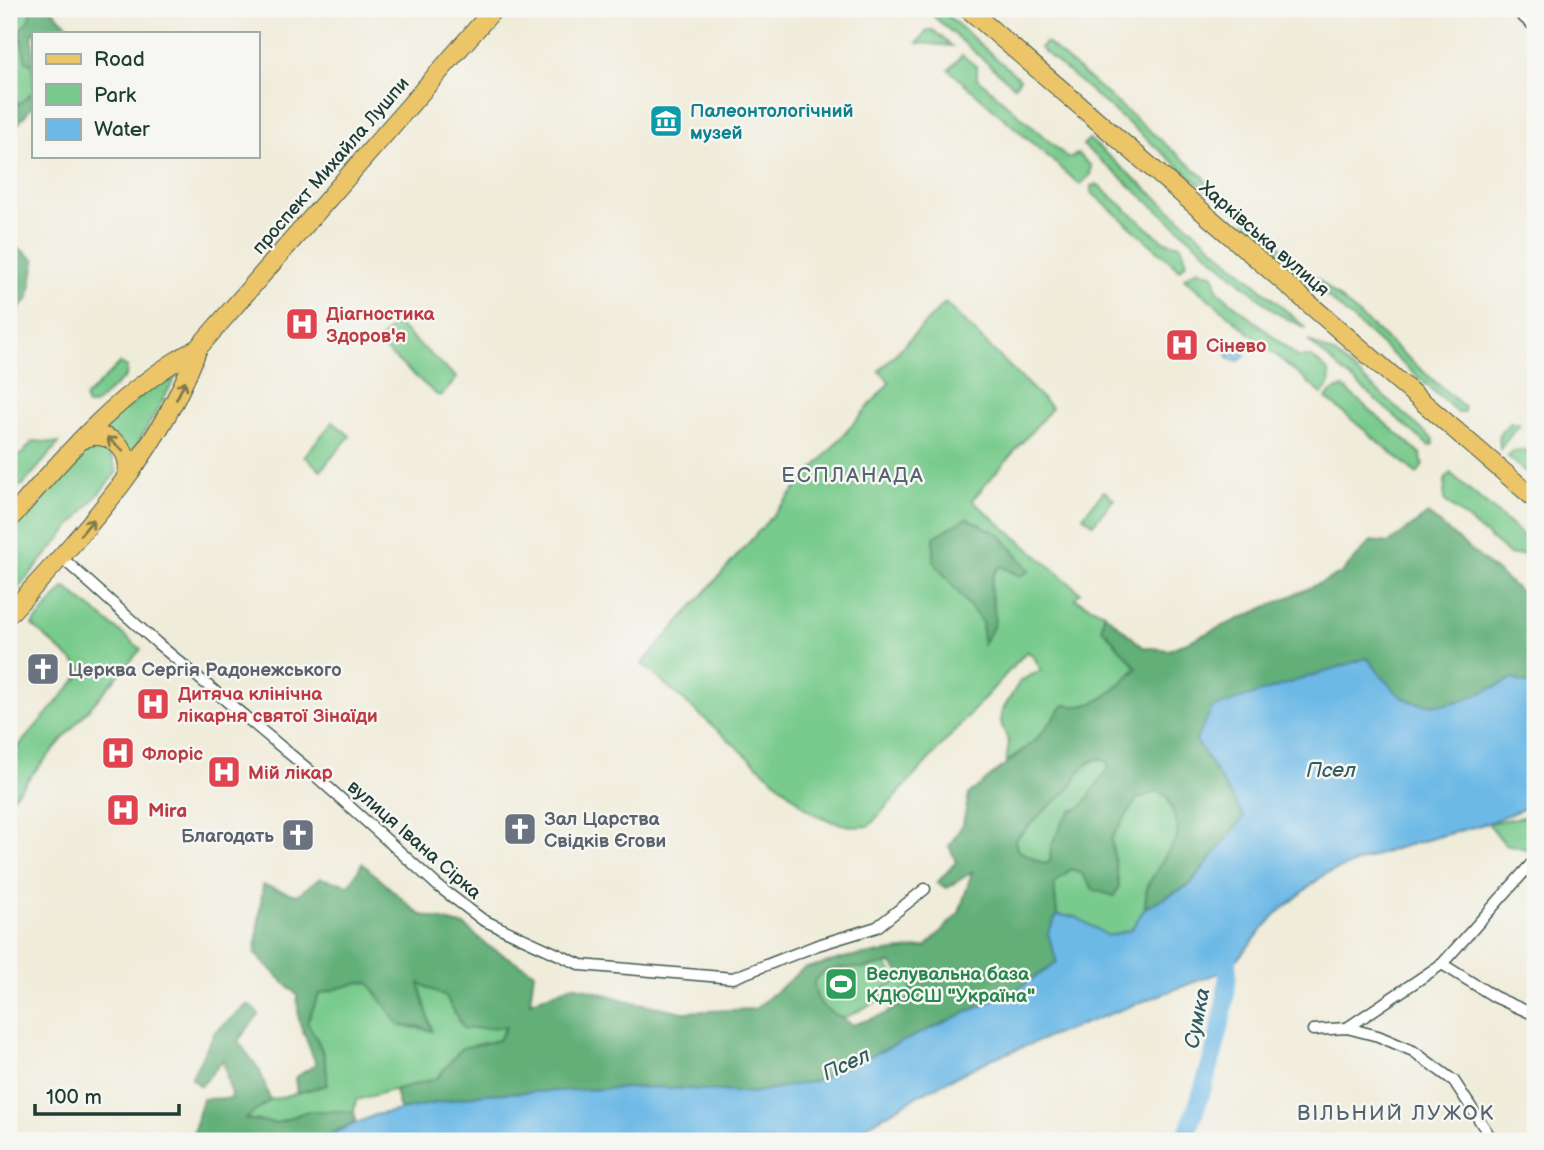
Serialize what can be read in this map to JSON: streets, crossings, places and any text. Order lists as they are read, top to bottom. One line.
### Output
{"streets":{"main road":["проспект Михайла Лушпи","Харківська вулиця"],"street":["вулиця Івана Сірка"]},"crossings":[["проспект Михайла Лушпи","вулиця Івана Сірка"]],"districts":["ЕСПЛАНАДА","ВІЛЬНИЙ ЛУЖОК"],"water":["Псел","Сумка"],"places":{"museum":["Палеонтологічний музей"],"hospital":["Діагностика Здоров'я","Сінево","Дитяча клінічна лікарня святої Зінаїди","Флоріс","Мій лікар","Mira"],"church":["Церква Сергія Радонежського","Зал Царства Свідків Єгови","Благодать"],"sports":["Веслувальна база КДЮСШ \"Україна\""]},"legend":["Road","Park","Water"],"scale_bar":"100 m"}
